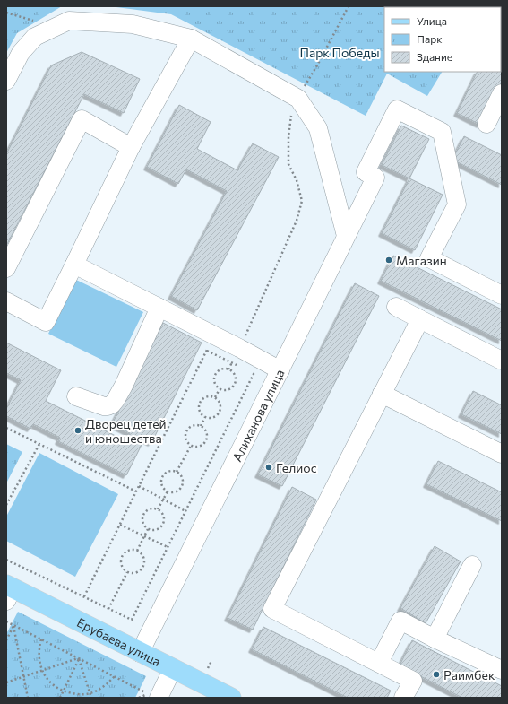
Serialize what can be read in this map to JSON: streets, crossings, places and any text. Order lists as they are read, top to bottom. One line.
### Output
{"streets":{"main road":["Ерубаева улица"],"street":["Алиханова улица"]},"crossings":[["Алиханова улица","Ерубаева улица"]],"parks":["Парк Победы"],"places":["Магазин","Дворец детей и юношества","Гелиос","Раимбек"],"legend":["Улица","Парк","Здание"]}
